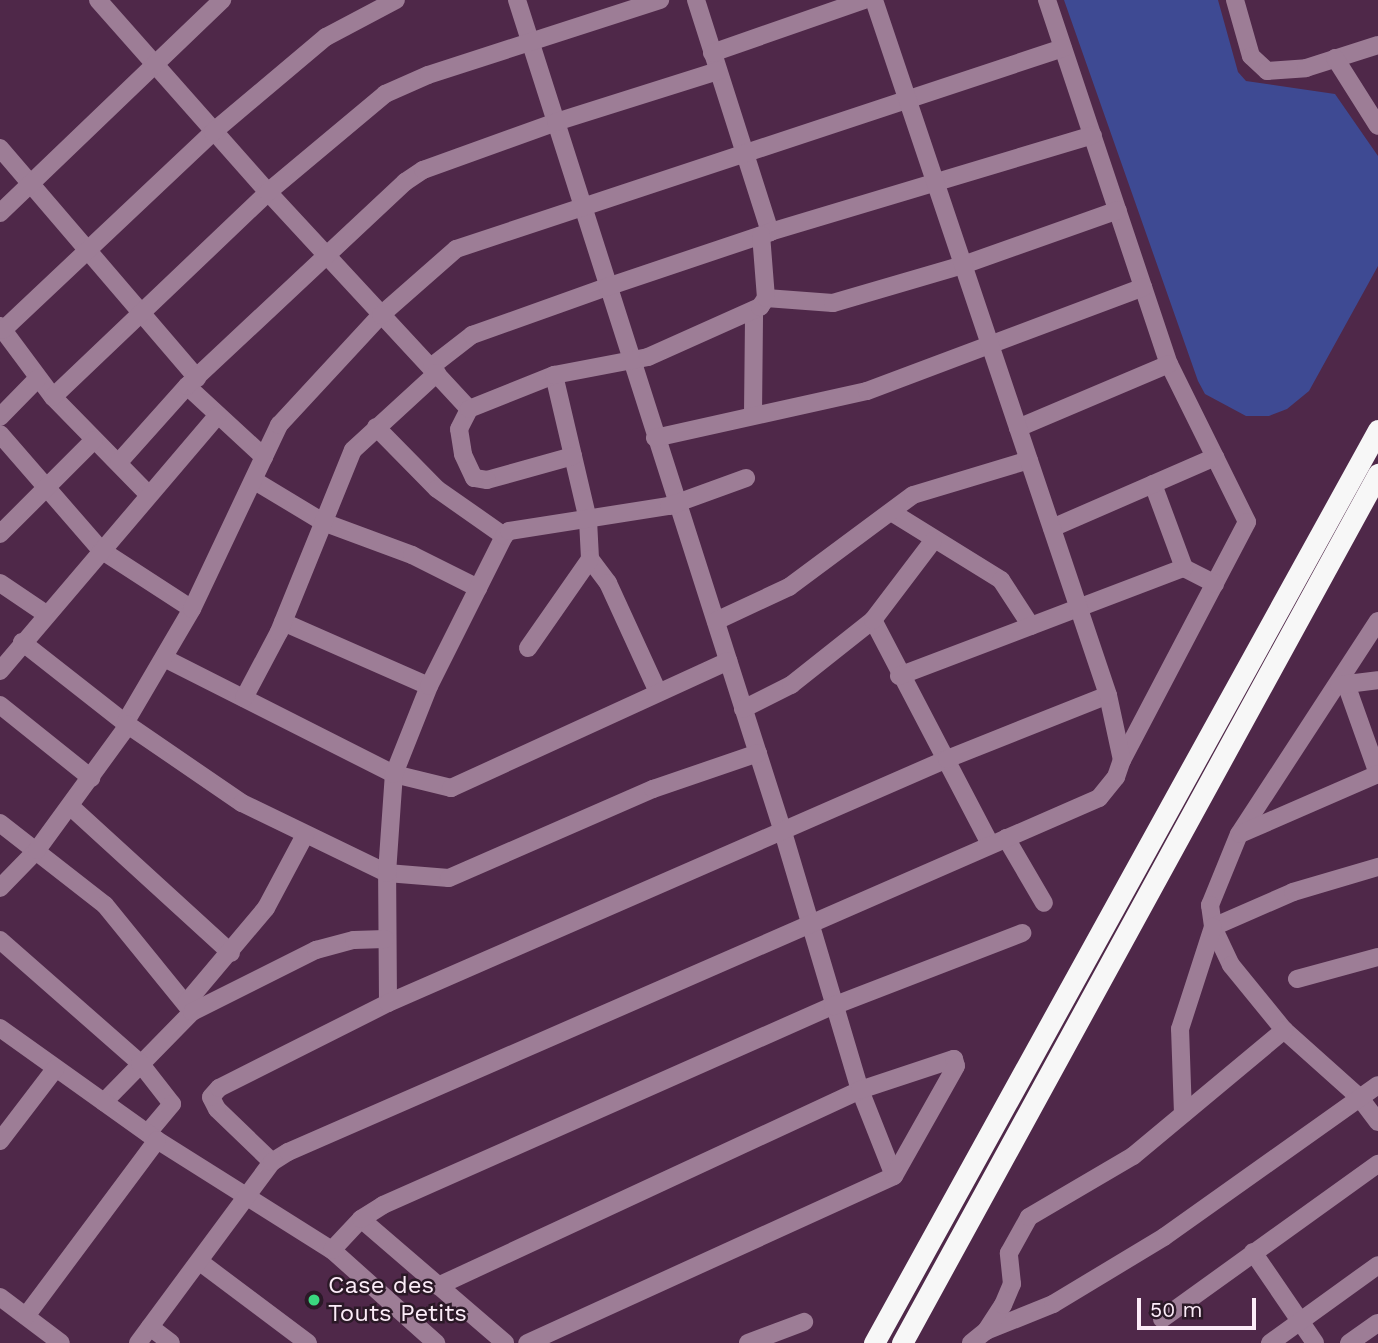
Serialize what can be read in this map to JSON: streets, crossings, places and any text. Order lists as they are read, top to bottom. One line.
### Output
{"places":["Case des Touts Petits"],"scale_bar":"50 m"}
